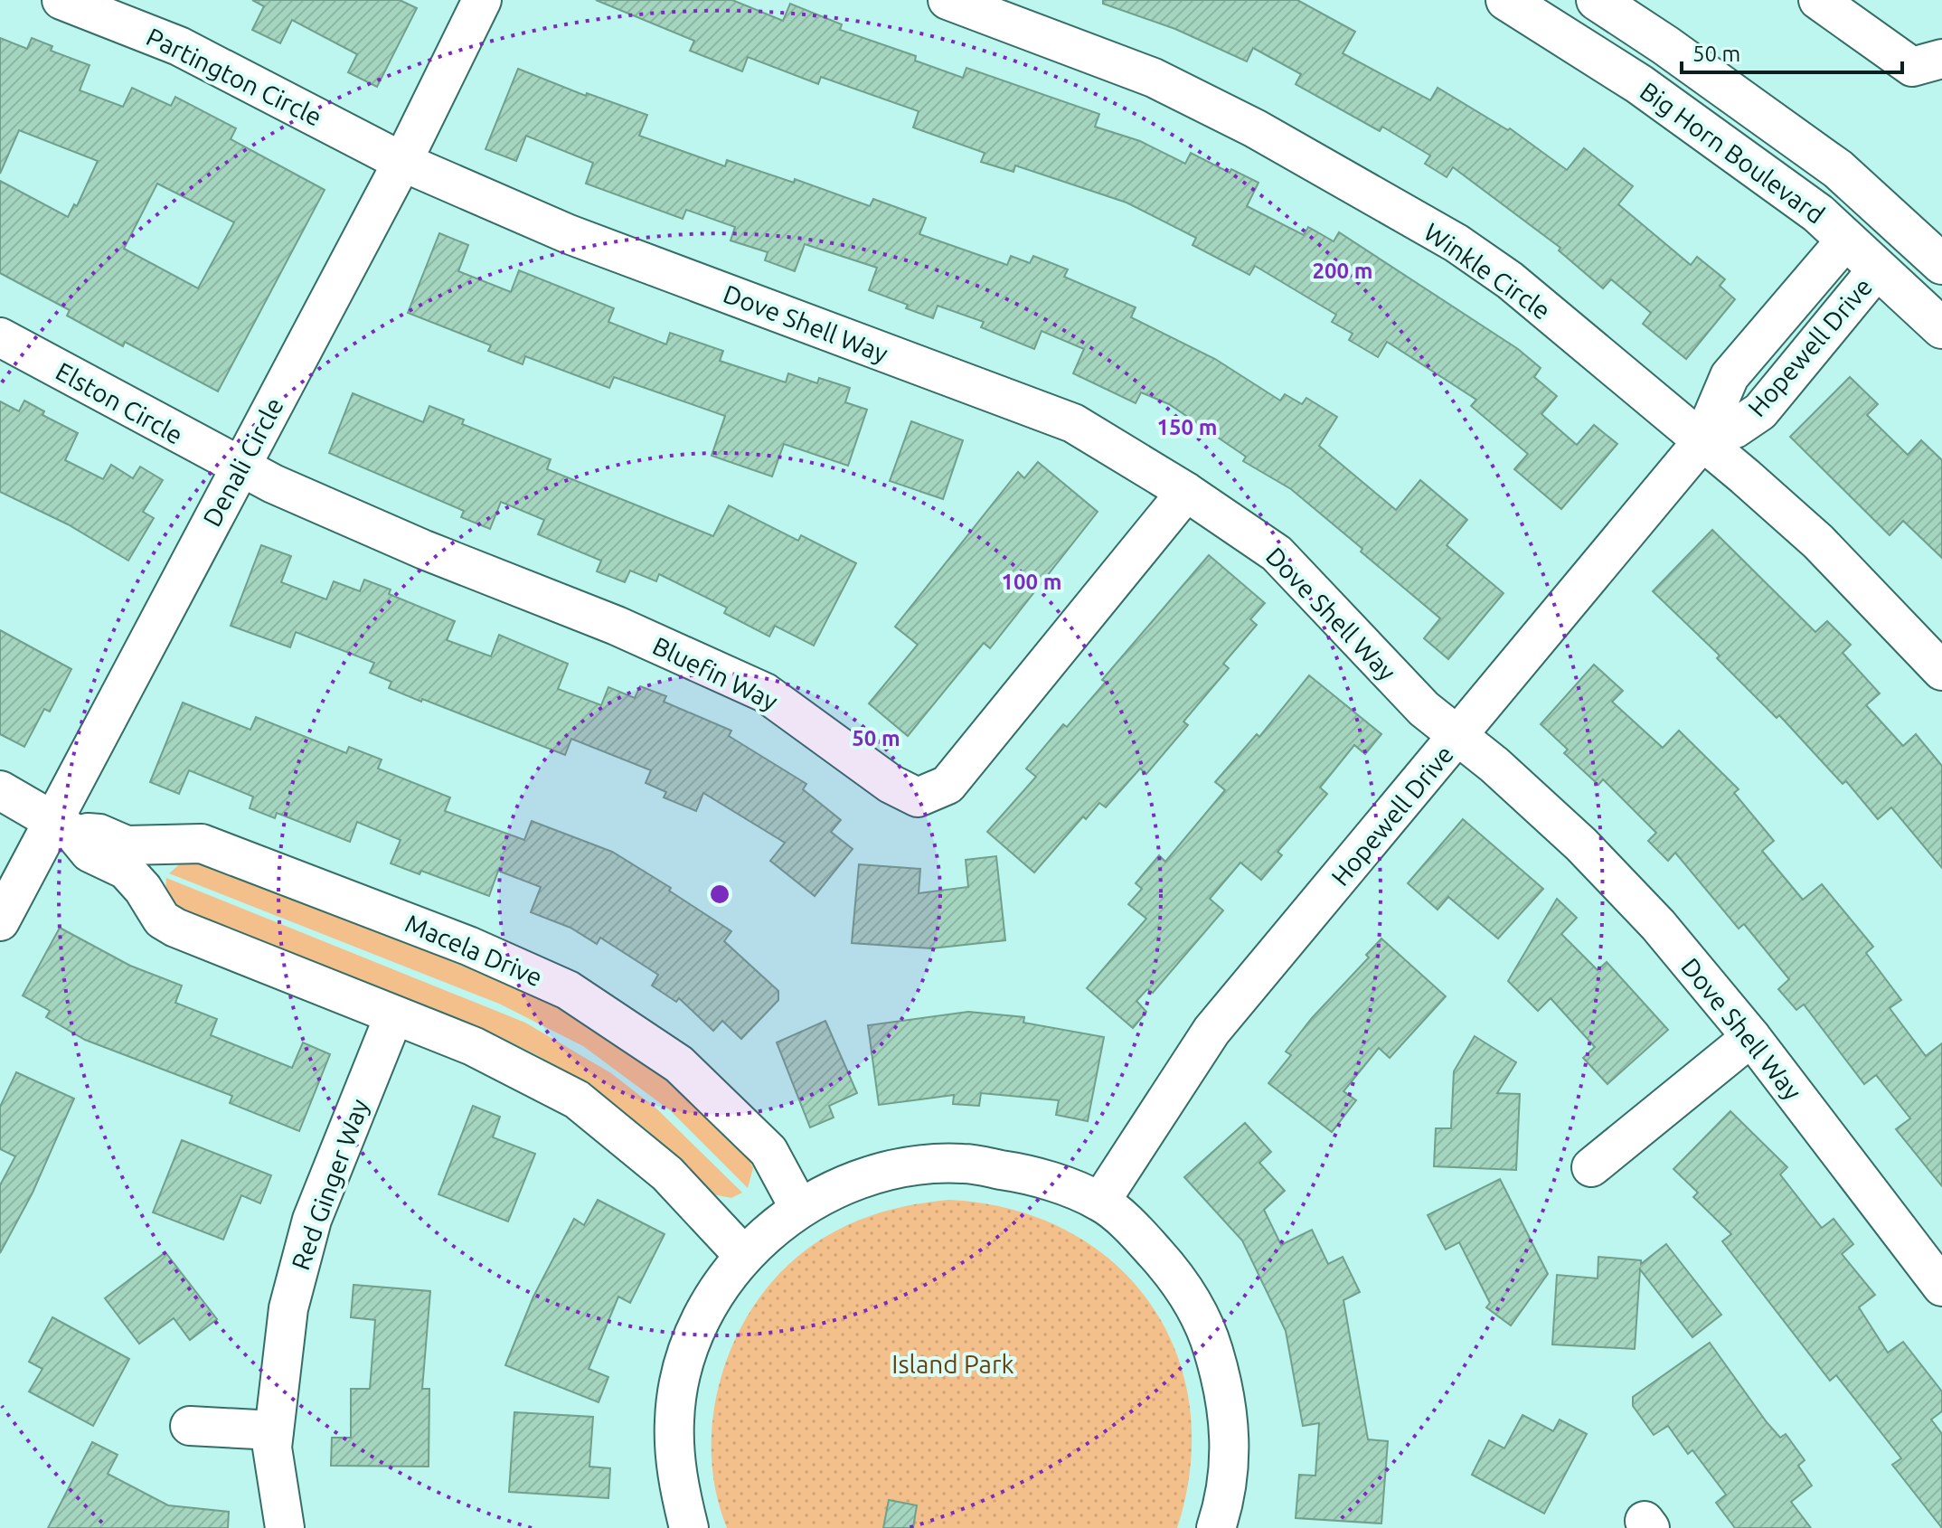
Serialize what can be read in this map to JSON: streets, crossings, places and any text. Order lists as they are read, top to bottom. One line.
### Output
{"streets":{"main road":["Big Horn Boulevard"],"street":["Partington Circle","Winkle Circle","Dove Shell Way","Hopewell Drive","Elston Circle","Denali Circle","Bluefin Way","Macela Drive","Red Ginger Way"]},"crossings":[["Partington Circle","Dove Shell Way"],["Partington Circle","Denali Circle"],["Big Horn Boulevard","Hopewell Drive"],["Winkle Circle","Hopewell Drive"],["Dove Shell Way","Hopewell Drive"],["Dove Shell Way","Denali Circle"],["Dove Shell Way","Bluefin Way"],["Elston Circle","Denali Circle"],["Elston Circle","Bluefin Way"],["Denali Circle","Bluefin Way"],["Denali Circle","Macela Drive"]],"parks":["Island Park"],"scale_bar":"50 m","rings":["200 m","150 m","100 m","50 m"]}
